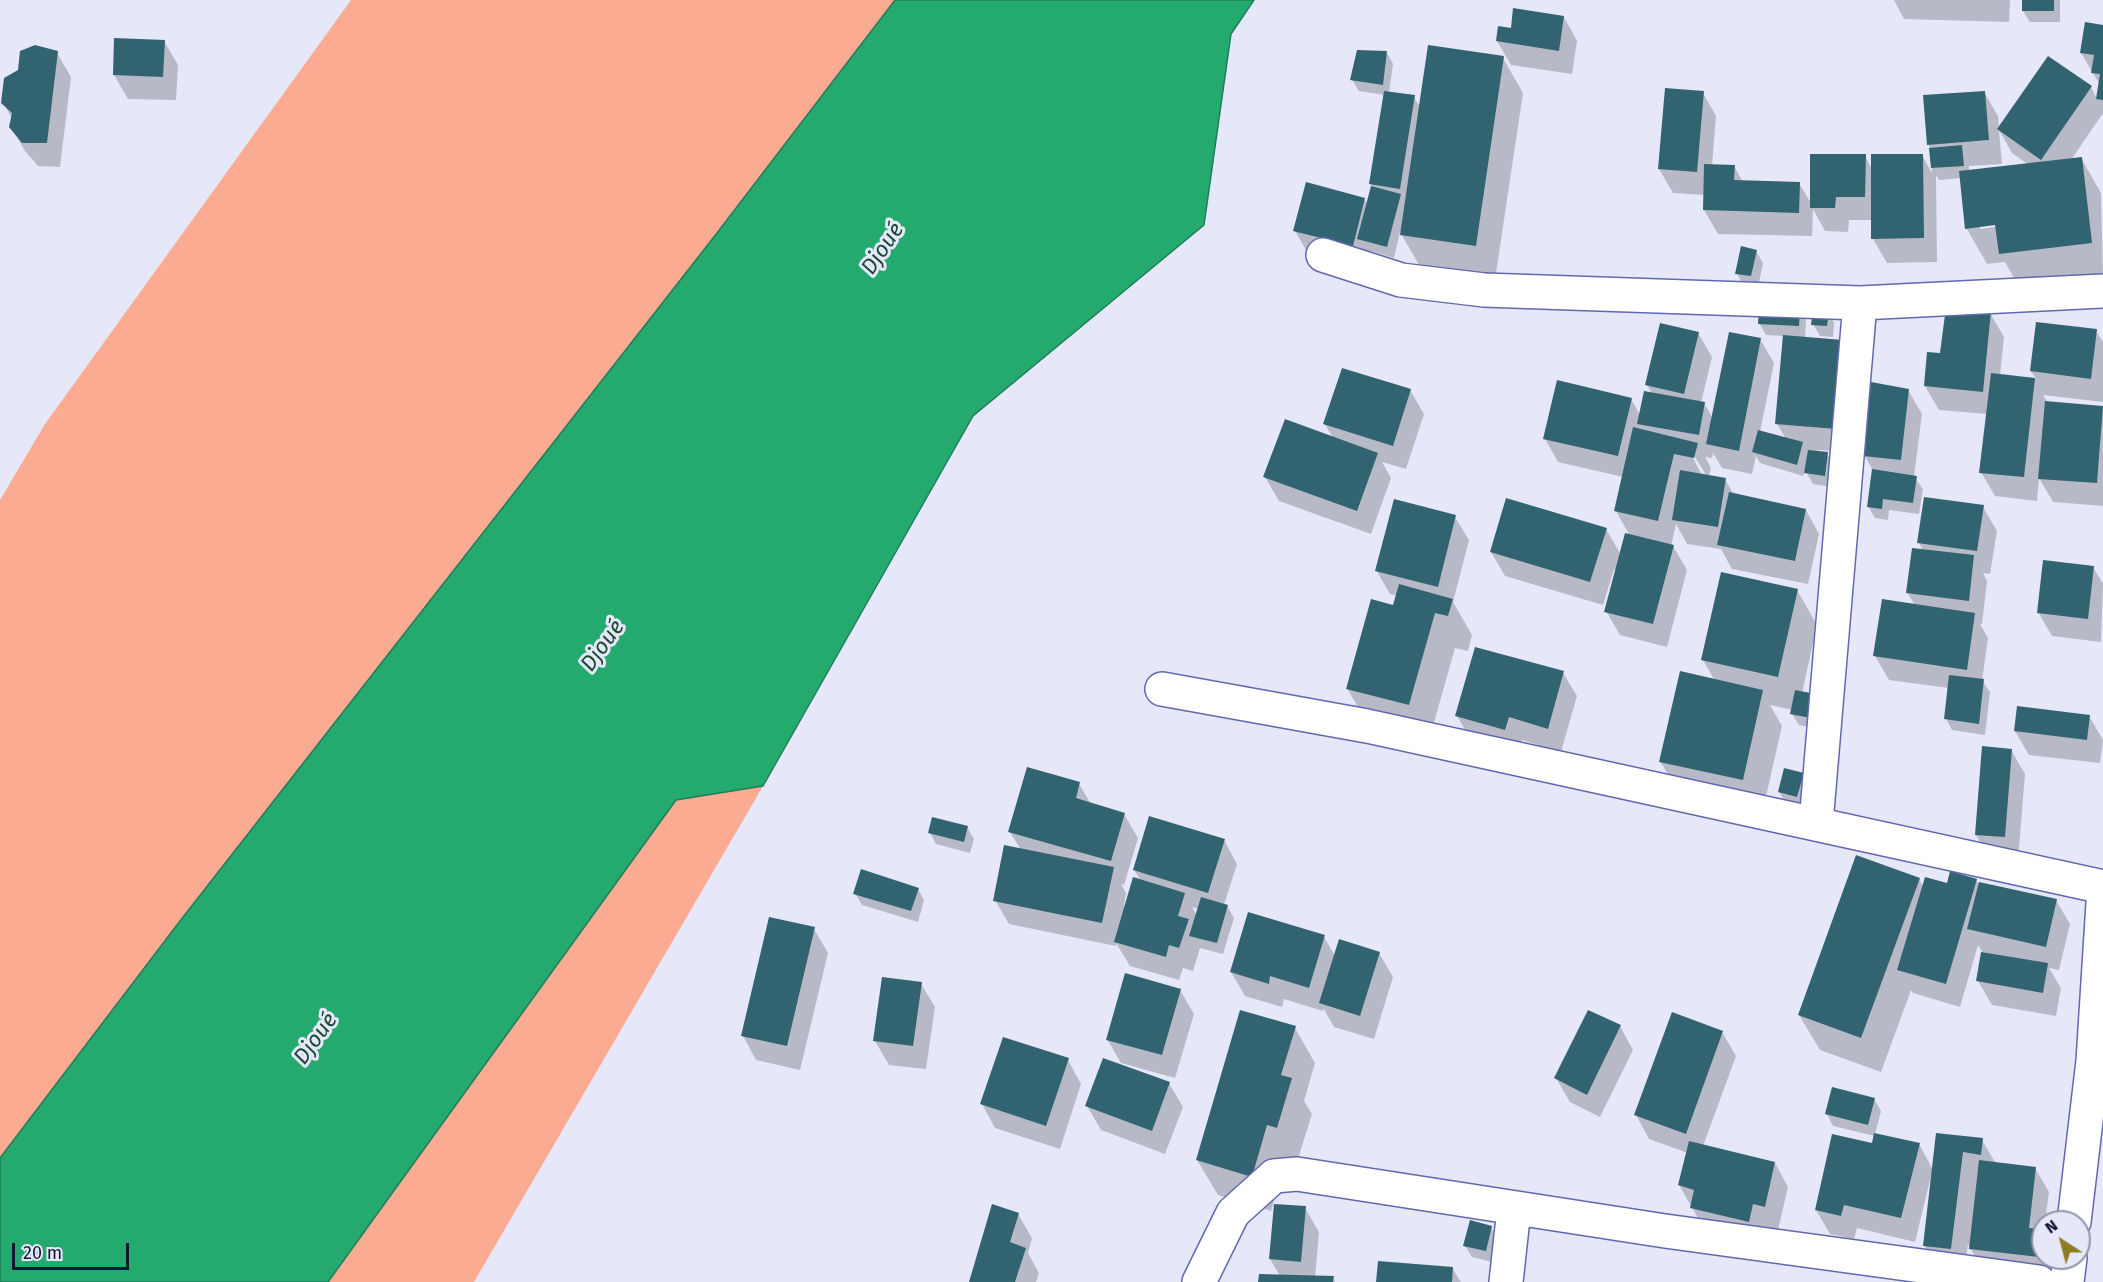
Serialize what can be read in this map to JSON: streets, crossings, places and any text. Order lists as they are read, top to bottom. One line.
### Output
{"water":["Djoué"],"scale_bar":"20 m","north":"top left"}
